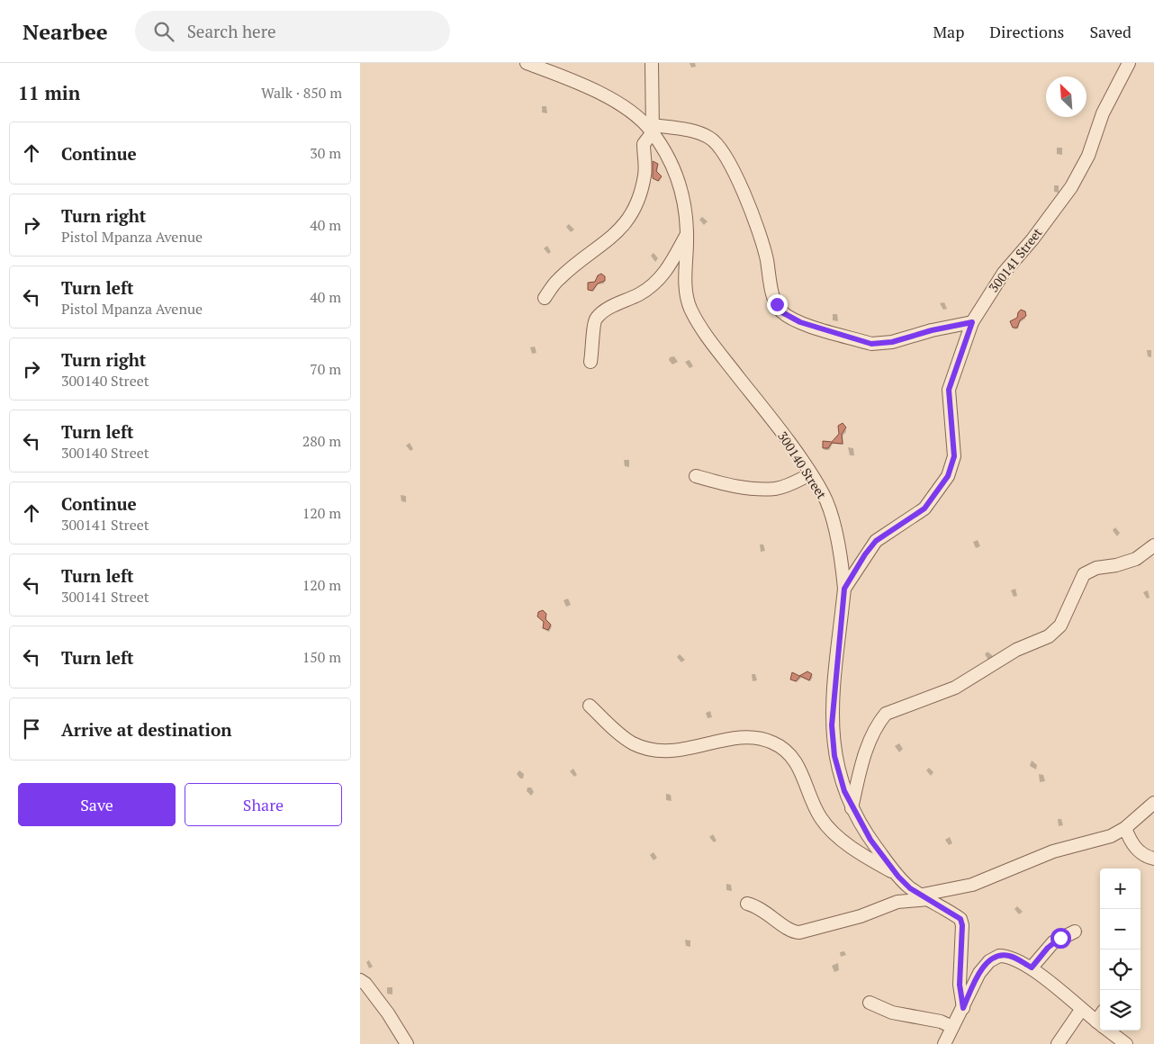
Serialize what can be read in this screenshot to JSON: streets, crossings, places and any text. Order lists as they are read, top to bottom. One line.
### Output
{"streets":{"street":["300141 Street","300140 Street"]},"crossings":[["300141 Street","300140 Street"]],"north":"top left","page":{"header":"Nearbee","search":"Search here","nav":["Map","Directions","Saved"],"heading":["11 min","Walk · 850 m"],"list":[["Continue","30 m"],["Turn right","Pistol Mpanza Avenue","40 m"],["Turn left","Pistol Mpanza Avenue","40 m"],["Turn right","300140 Street","70 m"],["Turn left","300140 Street","280 m"],["Continue","300141 Street","120 m"],["Turn left","300141 Street","120 m"],["Turn left","150 m"],"Arrive at destination"],"buttons":["Save","Share"],"map_buttons":["+","−"]}}
